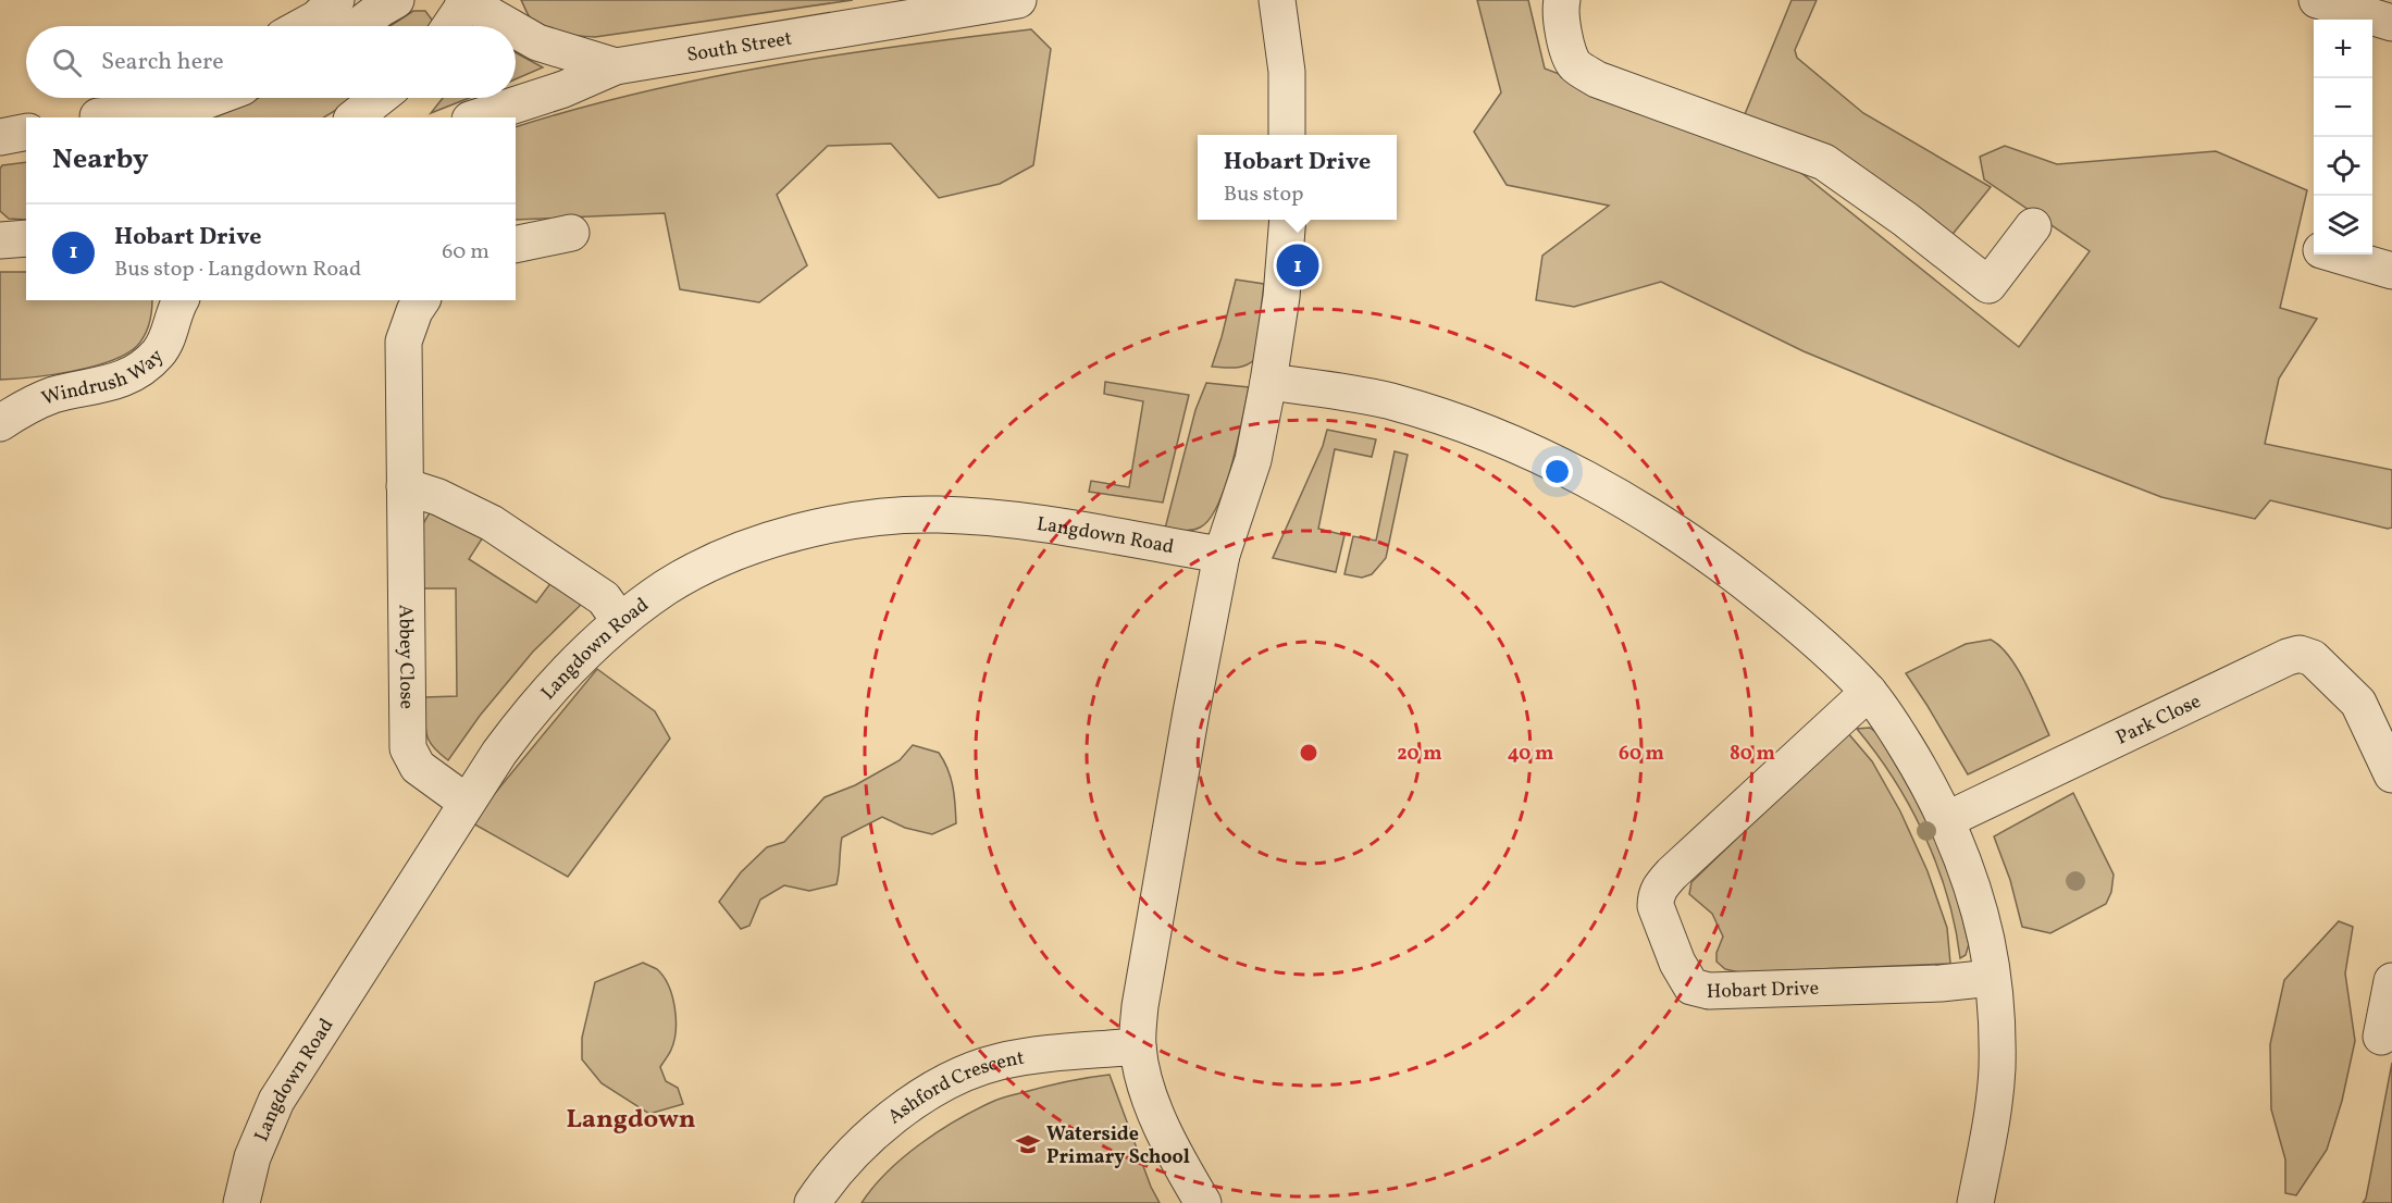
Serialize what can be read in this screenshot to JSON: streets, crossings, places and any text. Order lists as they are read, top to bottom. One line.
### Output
{"streets":{"street":["South Street","Windrush Way","Langdown Road","Abbey Close","Park Close","Hobart Drive","Ashford Crescent"]},"crossings":[["Langdown Road","Abbey Close"]],"districts":["Langdown"],"places":{"school or university":["Waterside Primary School"]},"page":{"map_buttons":["+","−"],"search":"Search here","heading":"Nearby","popup":["Hobart Drive","Bus stop"],"list":[{"mark":"1","name":"Hobart Drive","note":"Bus stop · Langdown Road","value":"60 m"}],"pins":"1"},"rings":["20 m","40 m","60 m","80 m"]}
